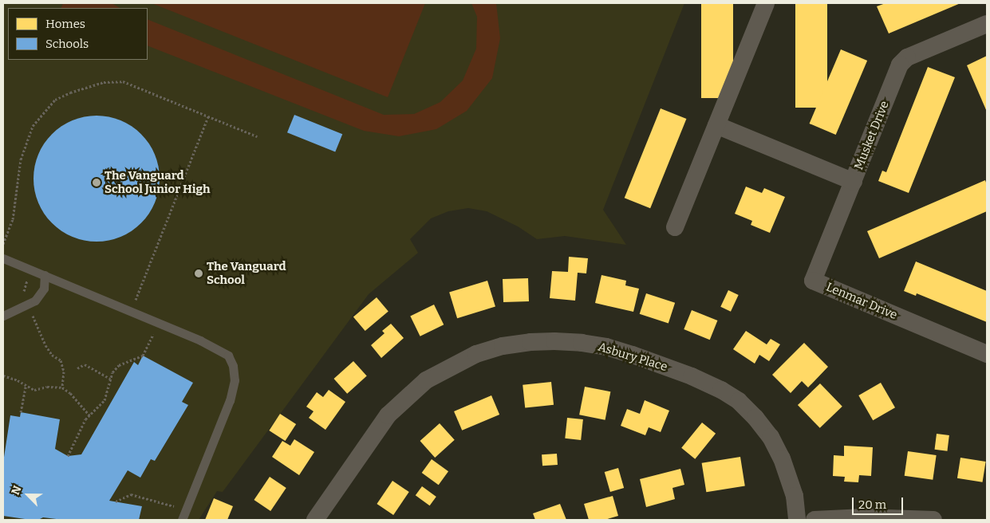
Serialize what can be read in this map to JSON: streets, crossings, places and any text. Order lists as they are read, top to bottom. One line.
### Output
{"streets":{"street":["Musket Drive","Lenmar Drive","Asbury Place"]},"crossings":[["Musket Drive","Lenmar Drive"]],"places":["The Vanguard School Junior High","The Vanguard School"],"legend":["Homes","Schools"],"scale_bar":"20 m","north":"top left"}
